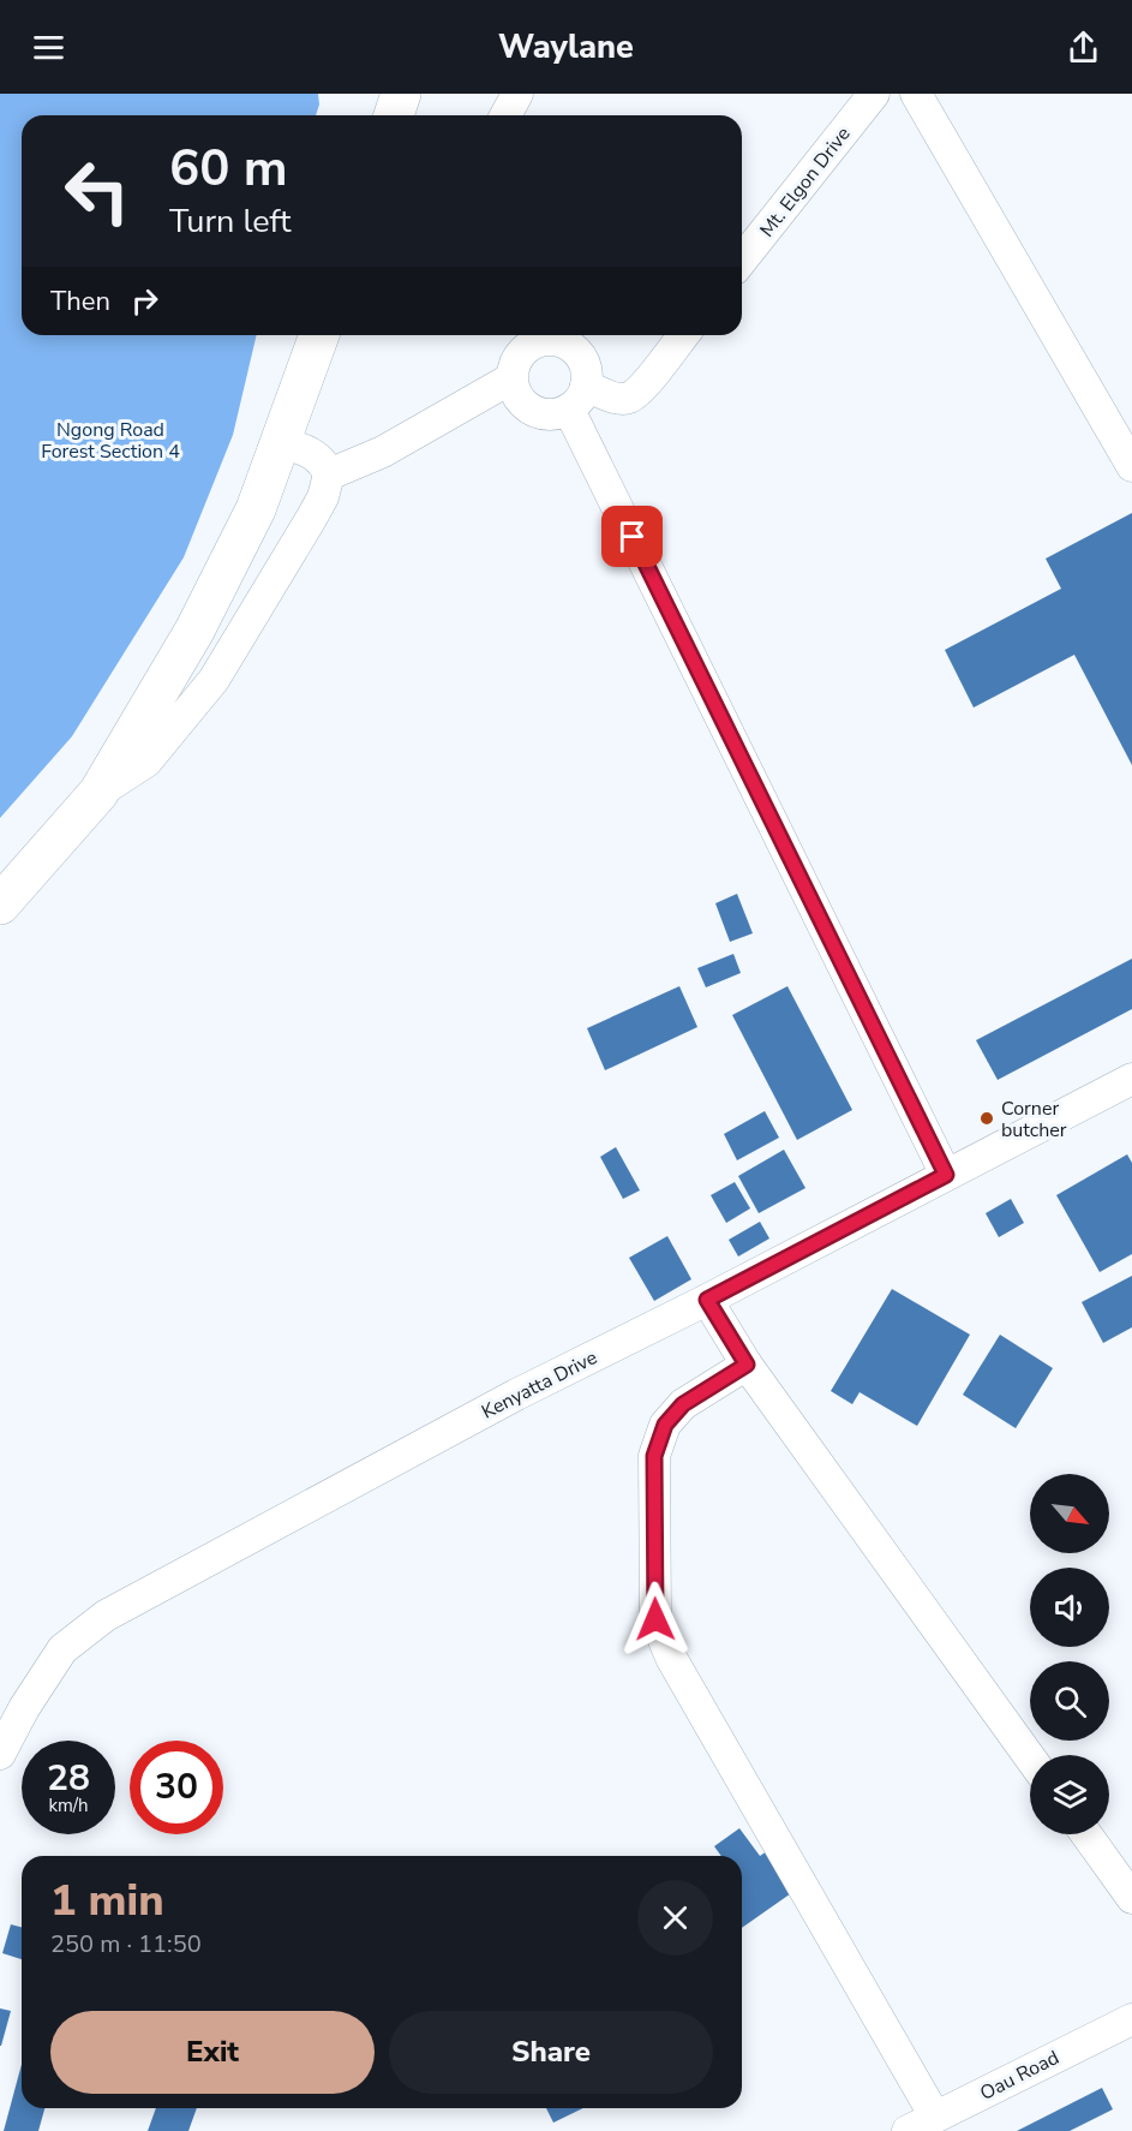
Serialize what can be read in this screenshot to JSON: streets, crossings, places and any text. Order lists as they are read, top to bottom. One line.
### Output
{"streets":{"street":["Mt. Elgon Drive","Kenyatta Drive","Oau Road"]},"parks":["Ngong Road Forest Section 4"],"places":["Corner butcher"],"north":"bottom right","page":{"header":"Waylane","turn":["60 m","Turn left"],"then":"Then","speed":"28 km/h","limit":"30","heading":["1 min","250 m · 11:50"],"buttons":["Exit","Share"]}}
